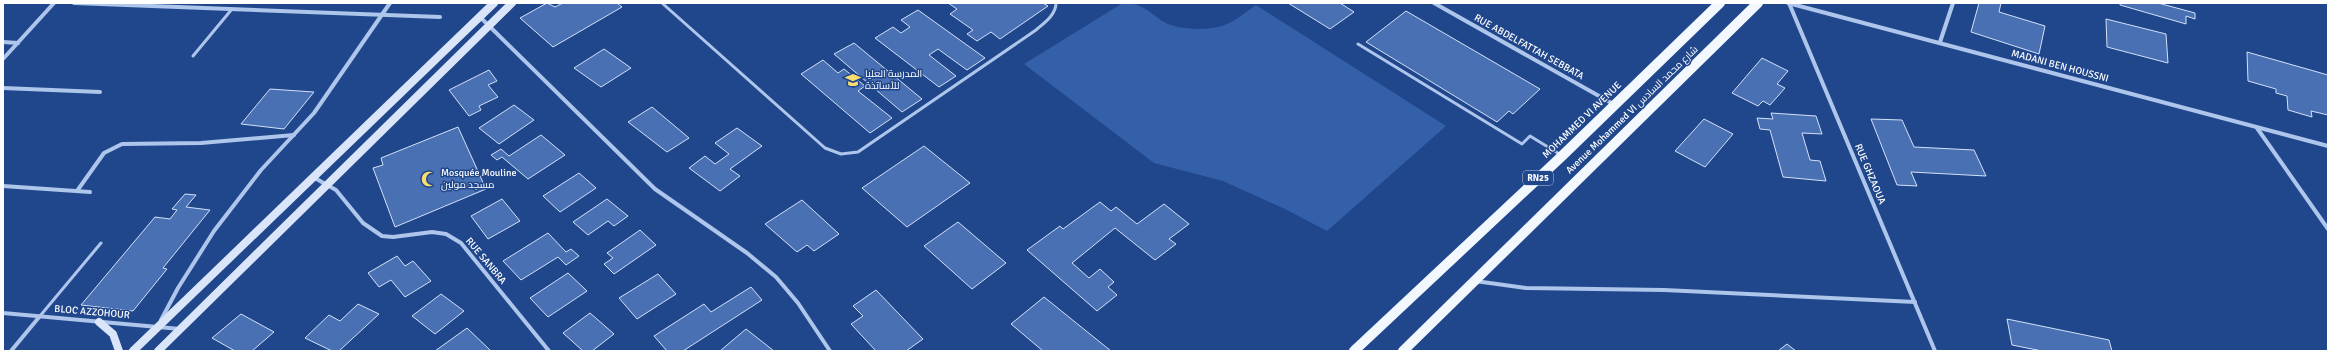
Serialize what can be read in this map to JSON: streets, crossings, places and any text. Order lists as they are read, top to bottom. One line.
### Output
{"streets":{"main road":["Avenue Mohammed VI شارع محمد السادس","MOHAMMED VI AVENUE","RN25"],"street":["RUE ABDELFATTAH SEBBATA","MADANI BEN HOUSSNI","RUE GHZAOUA","RUE SANBRA","BLOC AZZOHOUR"]},"crossings":[["RUE ABDELFATTAH SEBBATA","MOHAMMED VI AVENUE"],["MADANI BEN HOUSSNI","RUE GHZAOUA"]],"places":{"school or university":["المدرسة العليا للأساتذة"],"mosque":["Mosquée Mouline مسجد مولين"]}}
